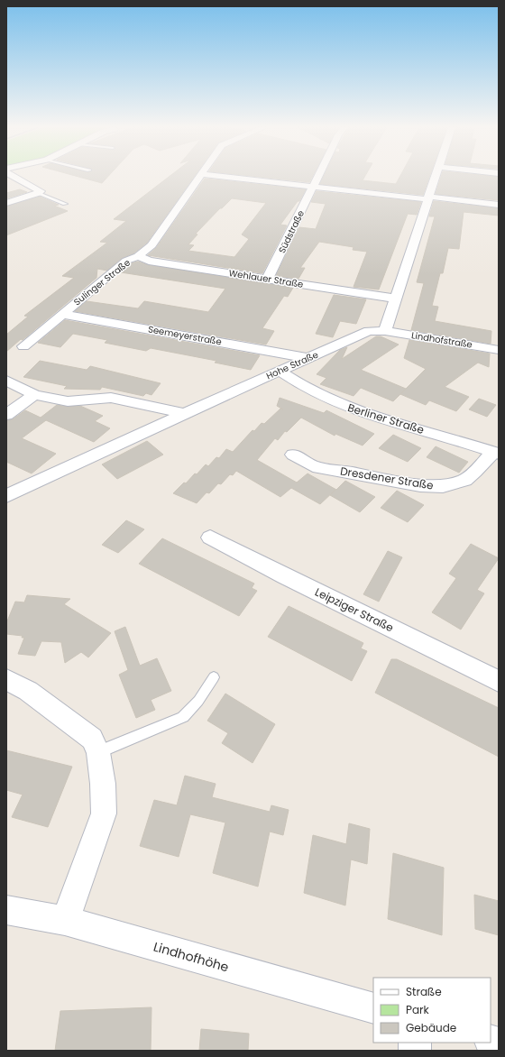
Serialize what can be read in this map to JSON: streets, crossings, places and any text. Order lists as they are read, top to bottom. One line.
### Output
{"streets":{"street":["Südstraße","Wehlauer Straße","Sulinger Straße","Seemeyerstraße","Lindhofstraße","Hohe Straße","Berliner Straße","Dresdener Straße","Leipziger Straße","Lindhofhöhe"]},"crossings":[["Südstraße","Wehlauer Straße"],["Wehlauer Straße","Sulinger Straße"],["Sulinger Straße","Seemeyerstraße"],["Seemeyerstraße","Hohe Straße"],["Lindhofstraße","Hohe Straße"],["Hohe Straße","Berliner Straße"],["Berliner Straße","Dresdener Straße"]],"legend":["Straße","Park","Gebäude"]}
